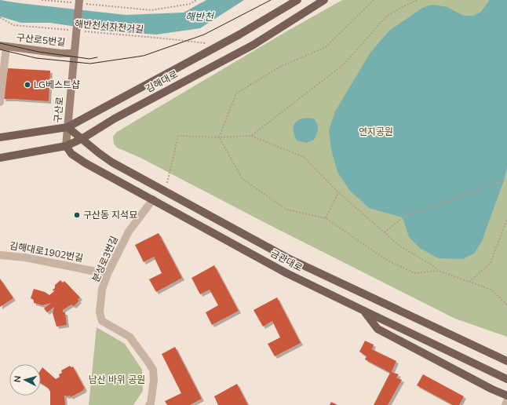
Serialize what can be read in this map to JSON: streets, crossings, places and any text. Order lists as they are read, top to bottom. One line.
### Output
{"streets":{"main road":["구산로5번길","김해대로","구산로","금관대로"],"street":["김해대로1902번길","분성로3번길"],"path":["해반천서자전거길"]},"crossings":[["해반천서자전거길","김해대로"],["해반천서자전거길","구산로"],["구산로5번길","구산로"],["김해대로","구산로"],["김해대로","금관대로"],["구산로","금관대로"],["김해대로1902번길","분성로3번길"],["분성로3번길","금관대로"]],"water":["해반천"],"parks":["연지공원","남산 바위 공원"],"places":["LG베스트샵","구산동 지석묘"],"north":"left"}
